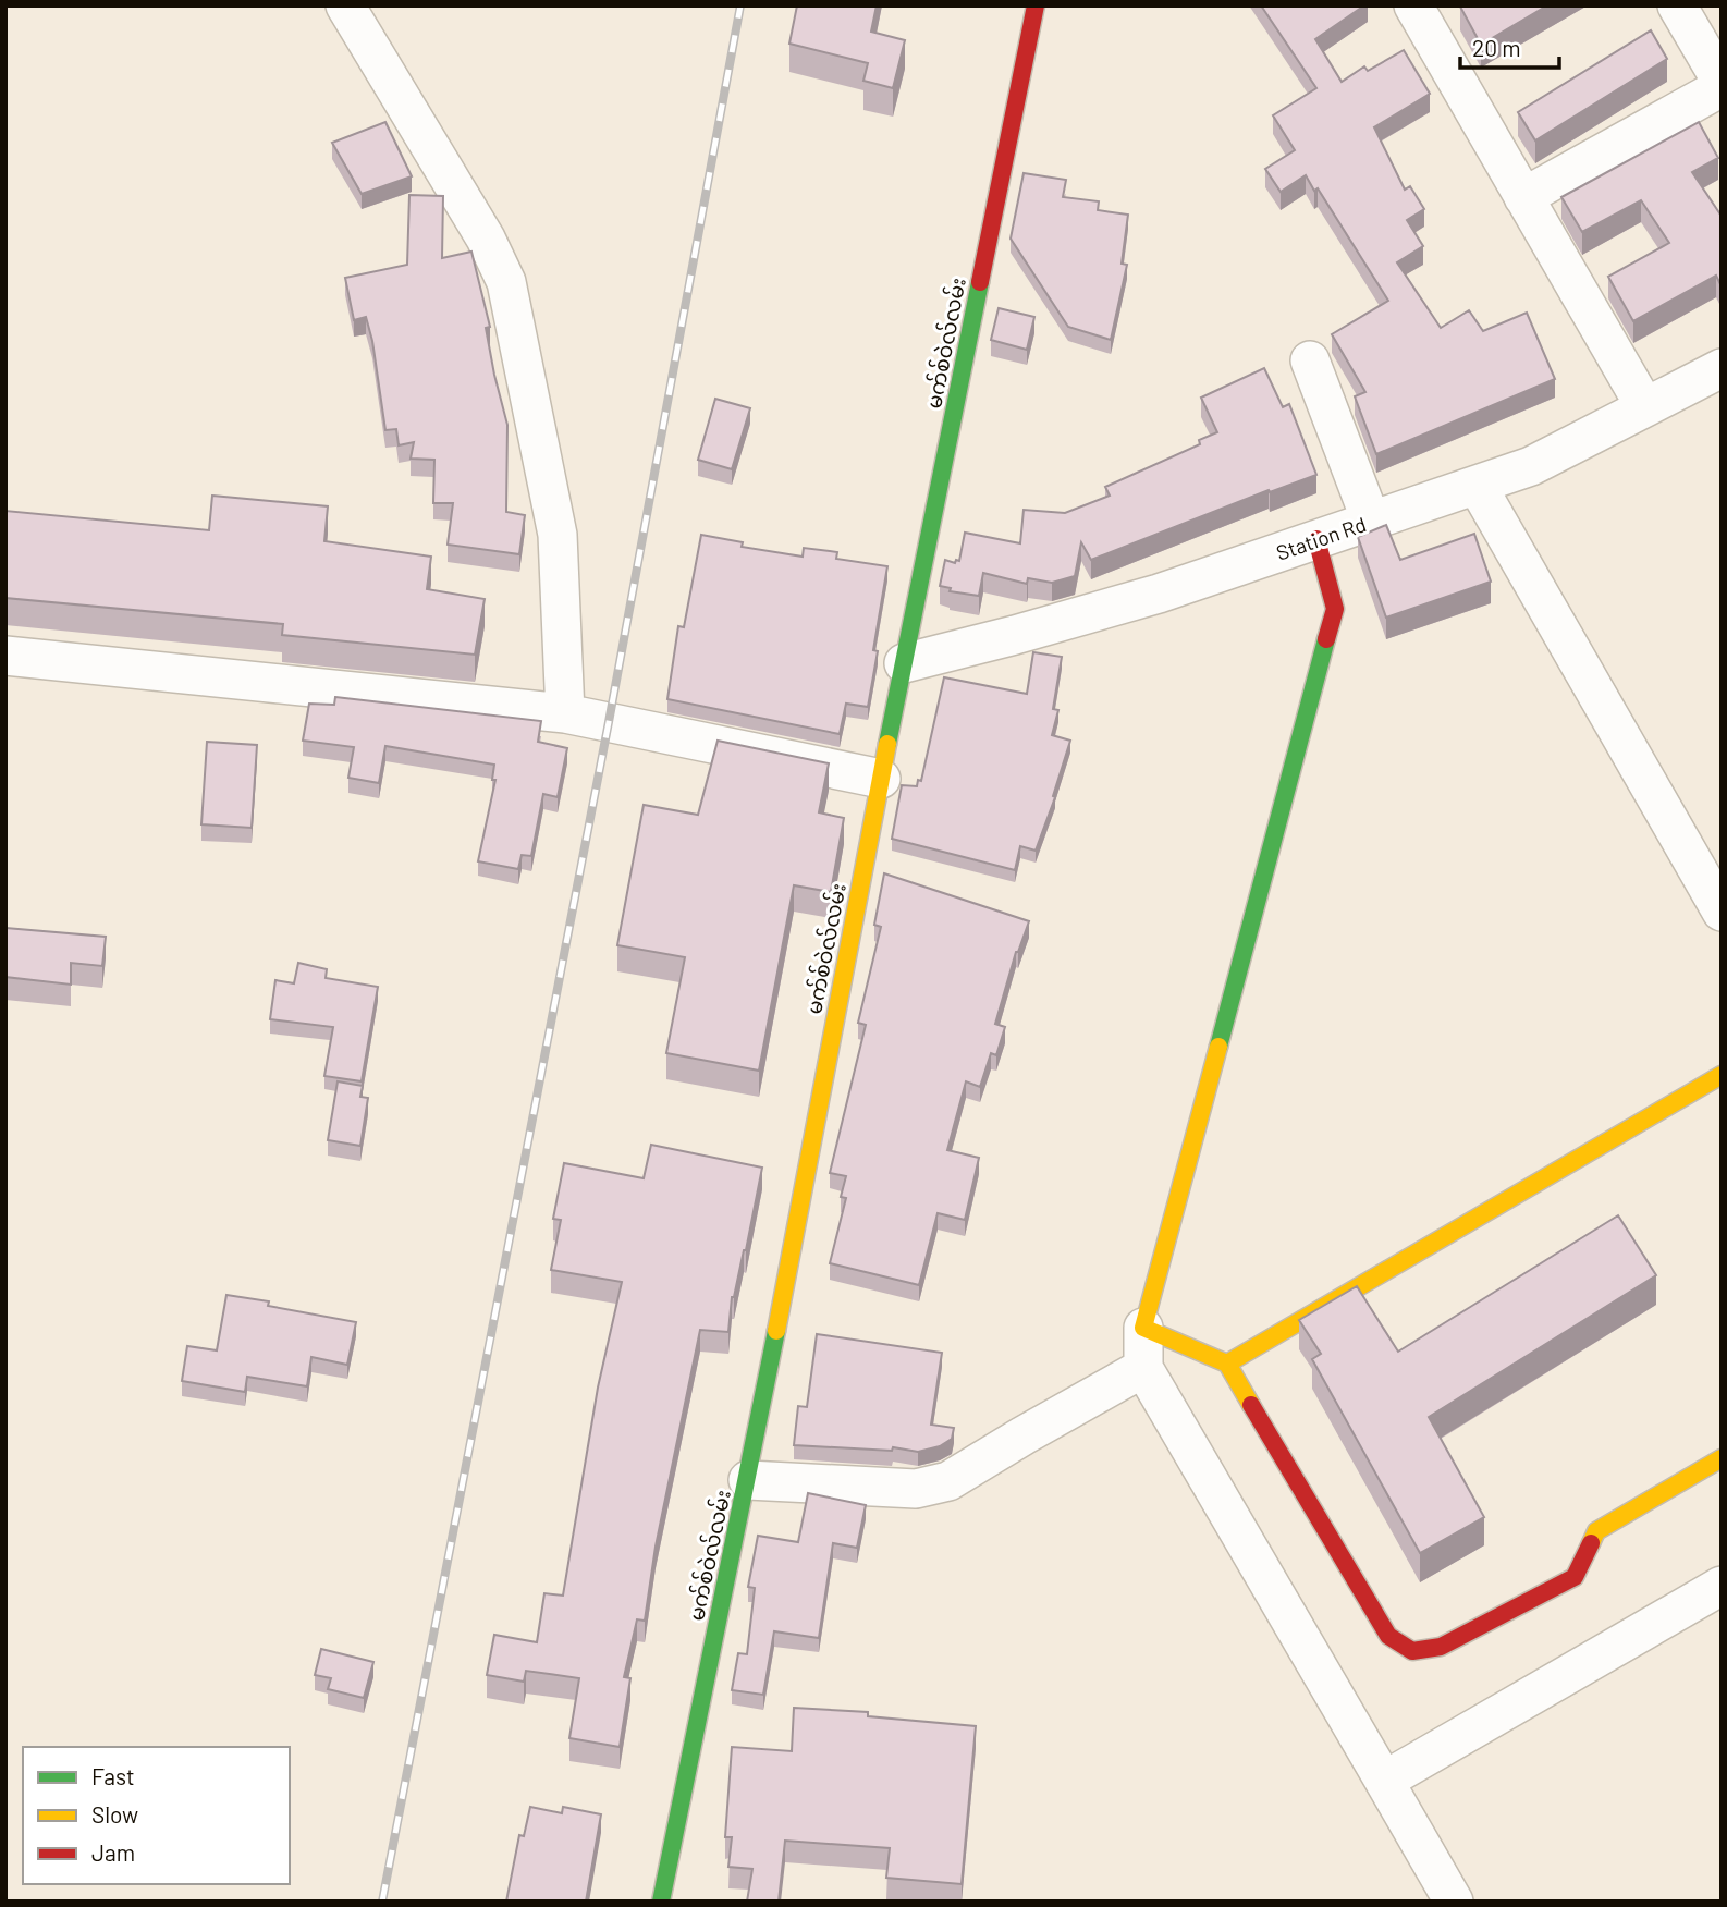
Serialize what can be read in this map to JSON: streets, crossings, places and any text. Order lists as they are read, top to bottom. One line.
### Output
{"streets":{"street":["မက်စ်ဝဲလ်လမ်း","Station Rd"]},"crossings":[["မက်စ်ဝဲလ်လမ်း","Station Rd"]],"legend":["Fast","Slow","Jam"],"scale_bar":"20 m"}
